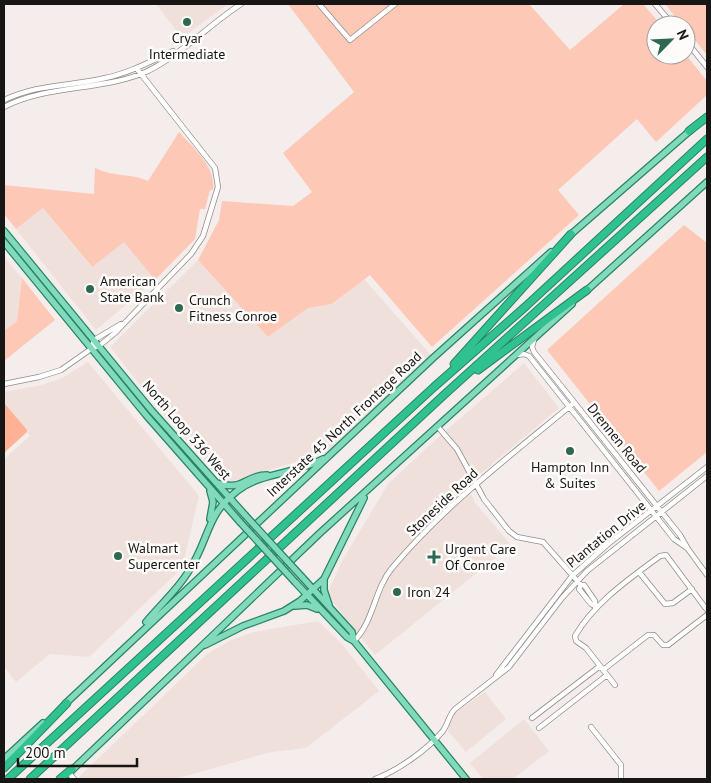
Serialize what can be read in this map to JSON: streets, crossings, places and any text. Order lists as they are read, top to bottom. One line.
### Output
{"streets":{"main road":["Interstate 45 North Frontage Road","North Loop 336 West"],"street":["Drennen Road","Stoneside Road","Plantation Drive"]},"crossings":[["North Loop 336 West","Stoneside Road"],["North Loop 336 West","Plantation Drive"],["Drennen Road","Stoneside Road"],["Drennen Road","Plantation Drive"]],"places":{"other":["Cryar Intermediate","American State Bank","Crunch Fitness Conroe","Hampton Inn & Suites","Walmart Supercenter","Iron 24"],"health":["Urgent Care Of Conroe"]},"scale_bar":"200 m","north":"top right"}
